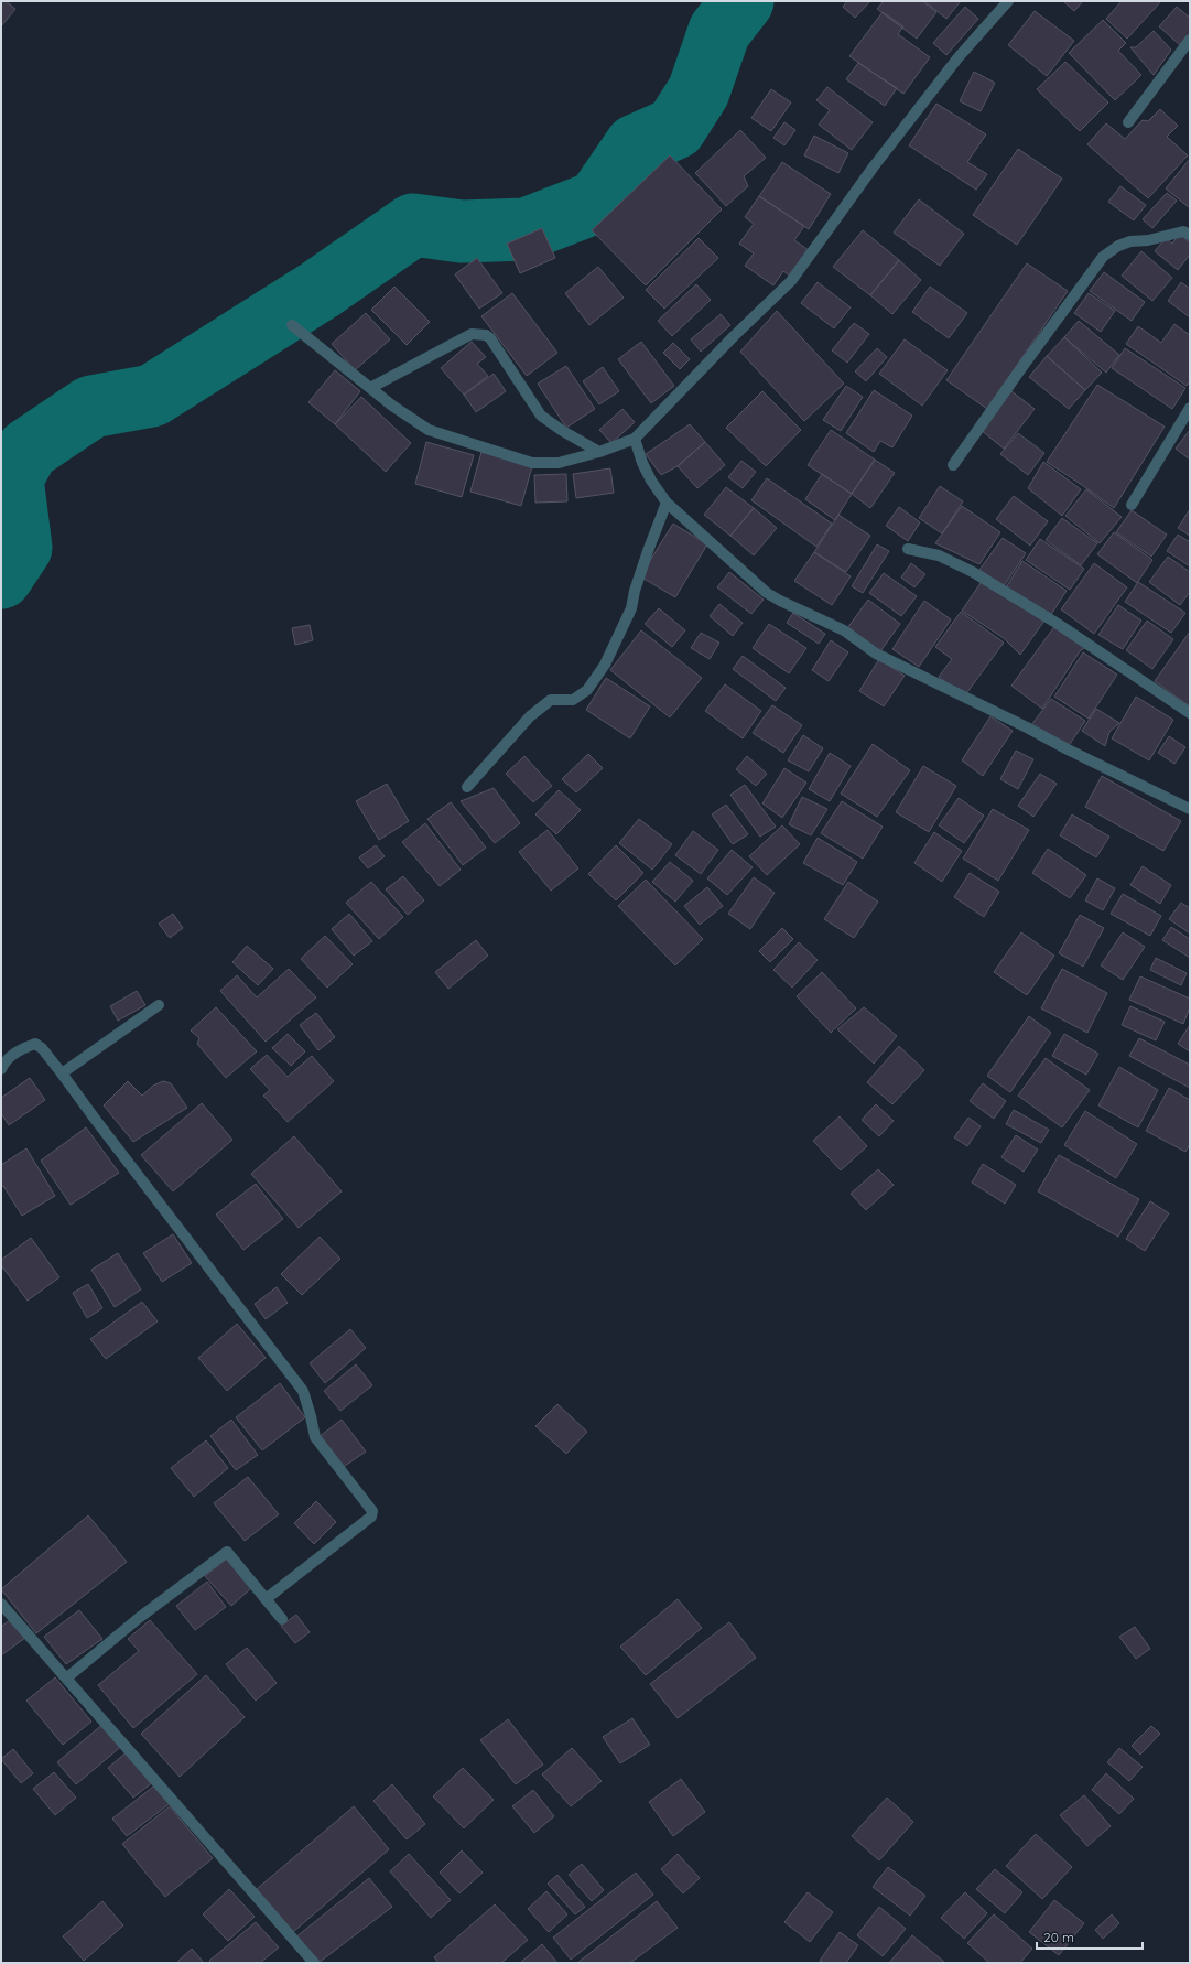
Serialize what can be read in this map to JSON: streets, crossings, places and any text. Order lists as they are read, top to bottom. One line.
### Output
{"scale_bar":"20 m"}
